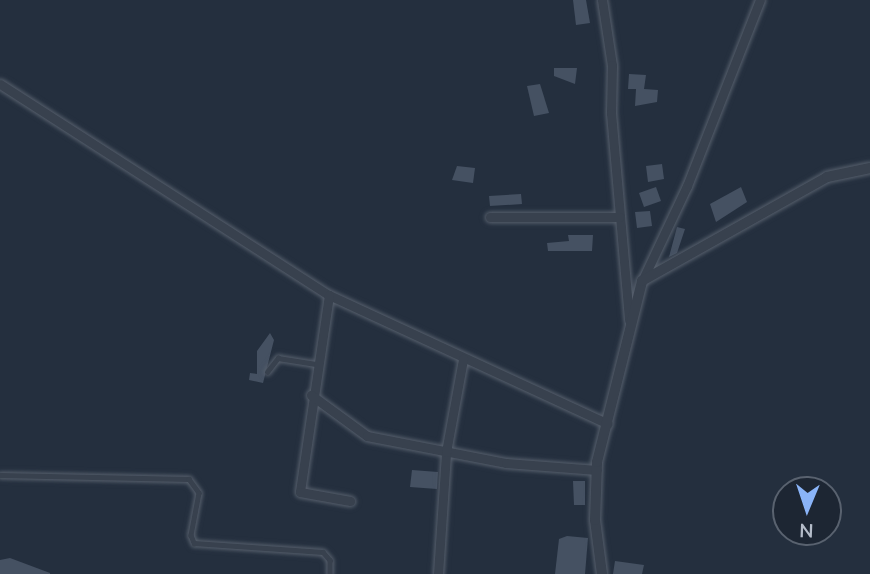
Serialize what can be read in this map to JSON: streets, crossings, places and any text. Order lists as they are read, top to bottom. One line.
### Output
{"north":"bottom"}
